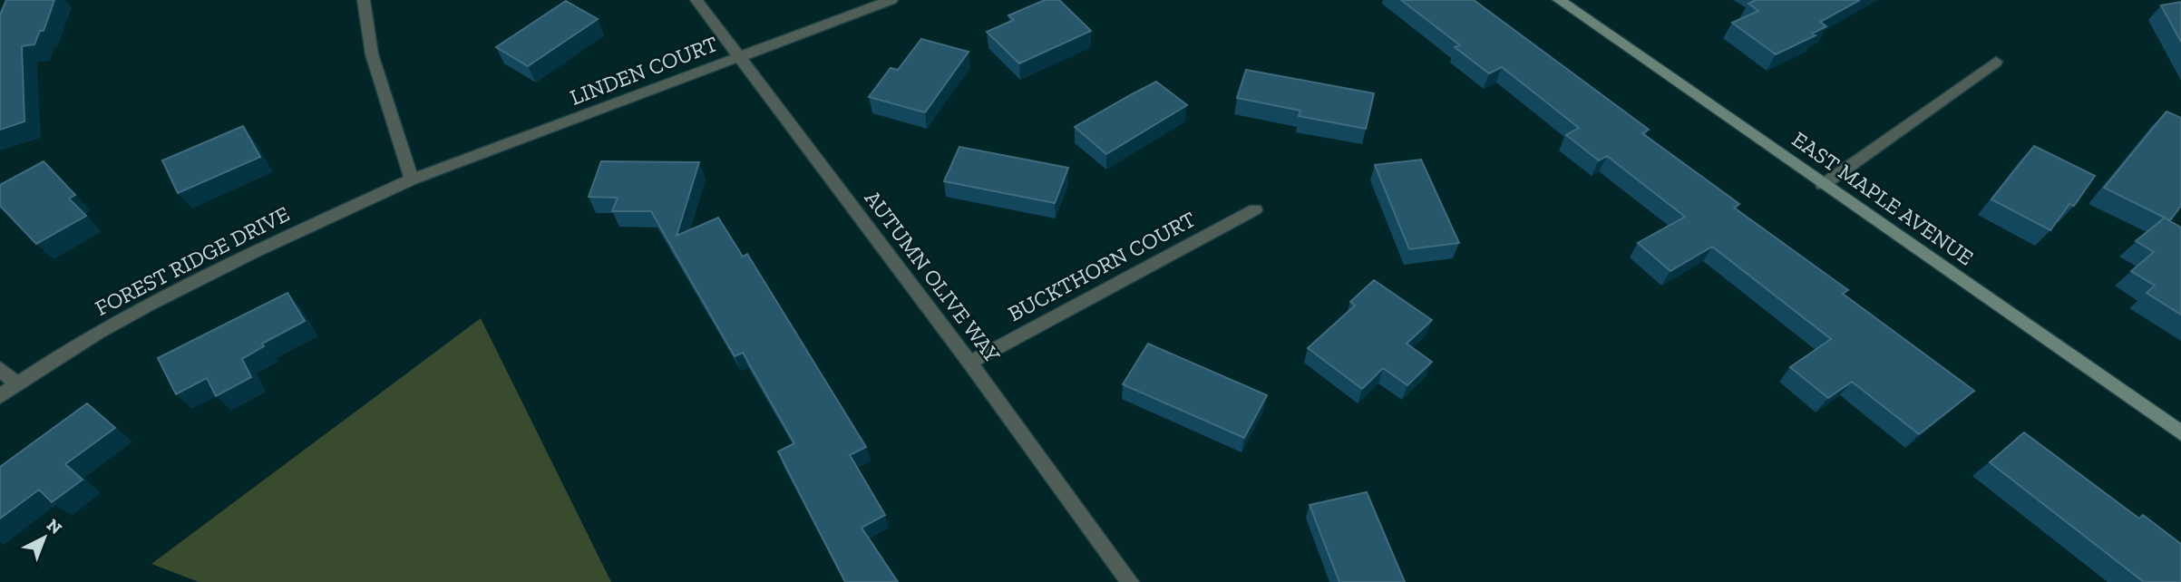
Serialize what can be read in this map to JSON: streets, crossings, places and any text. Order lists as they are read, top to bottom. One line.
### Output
{"streets":{"main road":["EAST MAPLE AVENUE"],"street":["LINDEN COURT","FOREST RIDGE DRIVE","BUCKTHORN COURT","AUTUMN OLIVE WAY"]},"crossings":[["LINDEN COURT","FOREST RIDGE DRIVE"],["LINDEN COURT","AUTUMN OLIVE WAY"],["BUCKTHORN COURT","AUTUMN OLIVE WAY"]],"north":"top right"}
